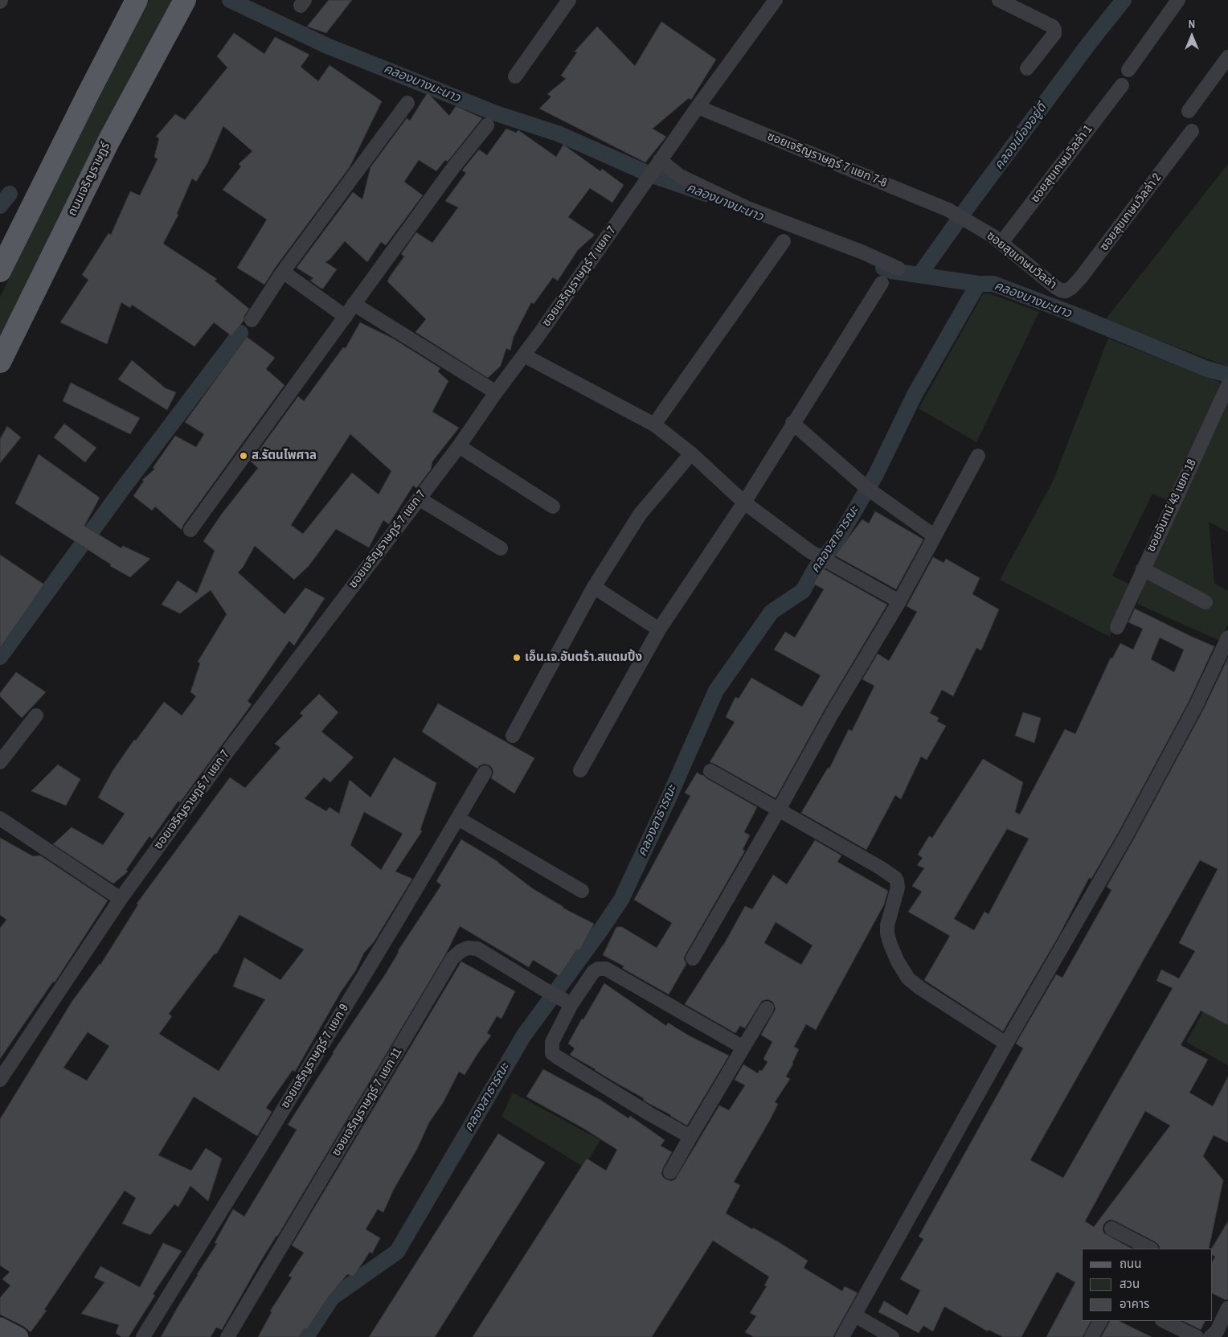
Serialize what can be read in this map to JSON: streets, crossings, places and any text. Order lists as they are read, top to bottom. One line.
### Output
{"streets":{"main road":["ถนนเจริญราษฎร์"],"street":["ซอยเจริญราษฎร์ 7 แยก 7-8","ซอยสุขเกษมวิลล่า 1","ซอยสุขเกษมวิลล่า 2","ซอยสุขเกษมวิลล่า","ซอยเจริญราษฎร์ 7 แยก 7","ซอยจันทน์ 43 แยก 18","ซอยเจริญราษฎร์ 7 แยก 9","ซอยเจริญราษฎร์ 7 แยก 11"]},"crossings":[["ซอยเจริญราษฎร์ 7 แยก 7-8","ซอยสุขเกษมวิลล่า"],["ซอยเจริญราษฎร์ 7 แยก 7-8","ซอยเจริญราษฎร์ 7 แยก 7"],["ซอยสุขเกษมวิลล่า 1","ซอยสุขเกษมวิลล่า"],["ซอยสุขเกษมวิลล่า 2","ซอยสุขเกษมวิลล่า"]],"water":["คลองบางมะนาว","คลองเมืองอยู่ดี","คลองสาธารณะ"],"places":["ส.รัตนไพศาล","เอ็น.เจ.อันตร้า.สแตมปิ้ง"],"legend":["ถนน","สวน","อาคาร"],"north":"top"}
